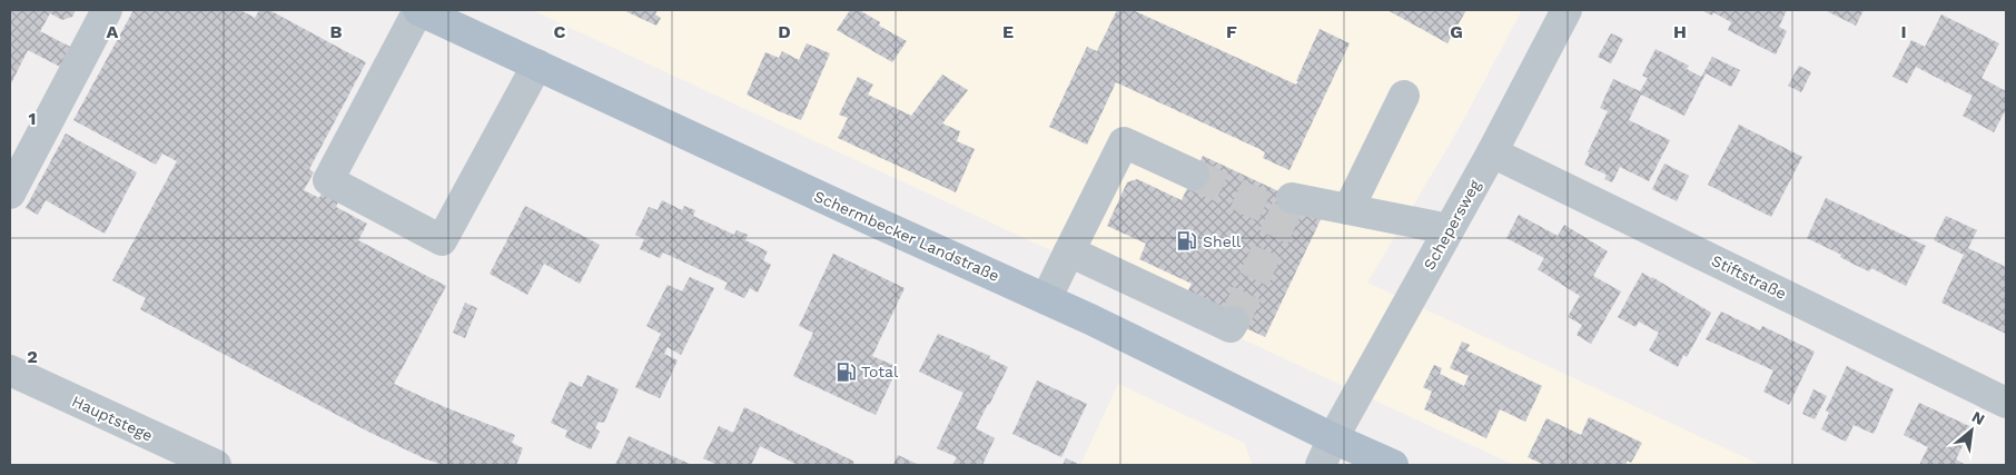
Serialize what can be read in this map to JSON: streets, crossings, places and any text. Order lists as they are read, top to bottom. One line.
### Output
{"streets":{"main road":["Schermbecker Landstraße"],"street":["Schepersweg","Stiftstraße","Hauptstege"]},"crossings":[["Schepersweg","Schermbecker Landstraße"],["Schepersweg","Stiftstraße"]],"places":{"fuel station":["Shell","Total"]},"north":"top right","grid":{"columns":["A","B","C","D","E","F","G","H","I"],"rows":["1","2"]}}
